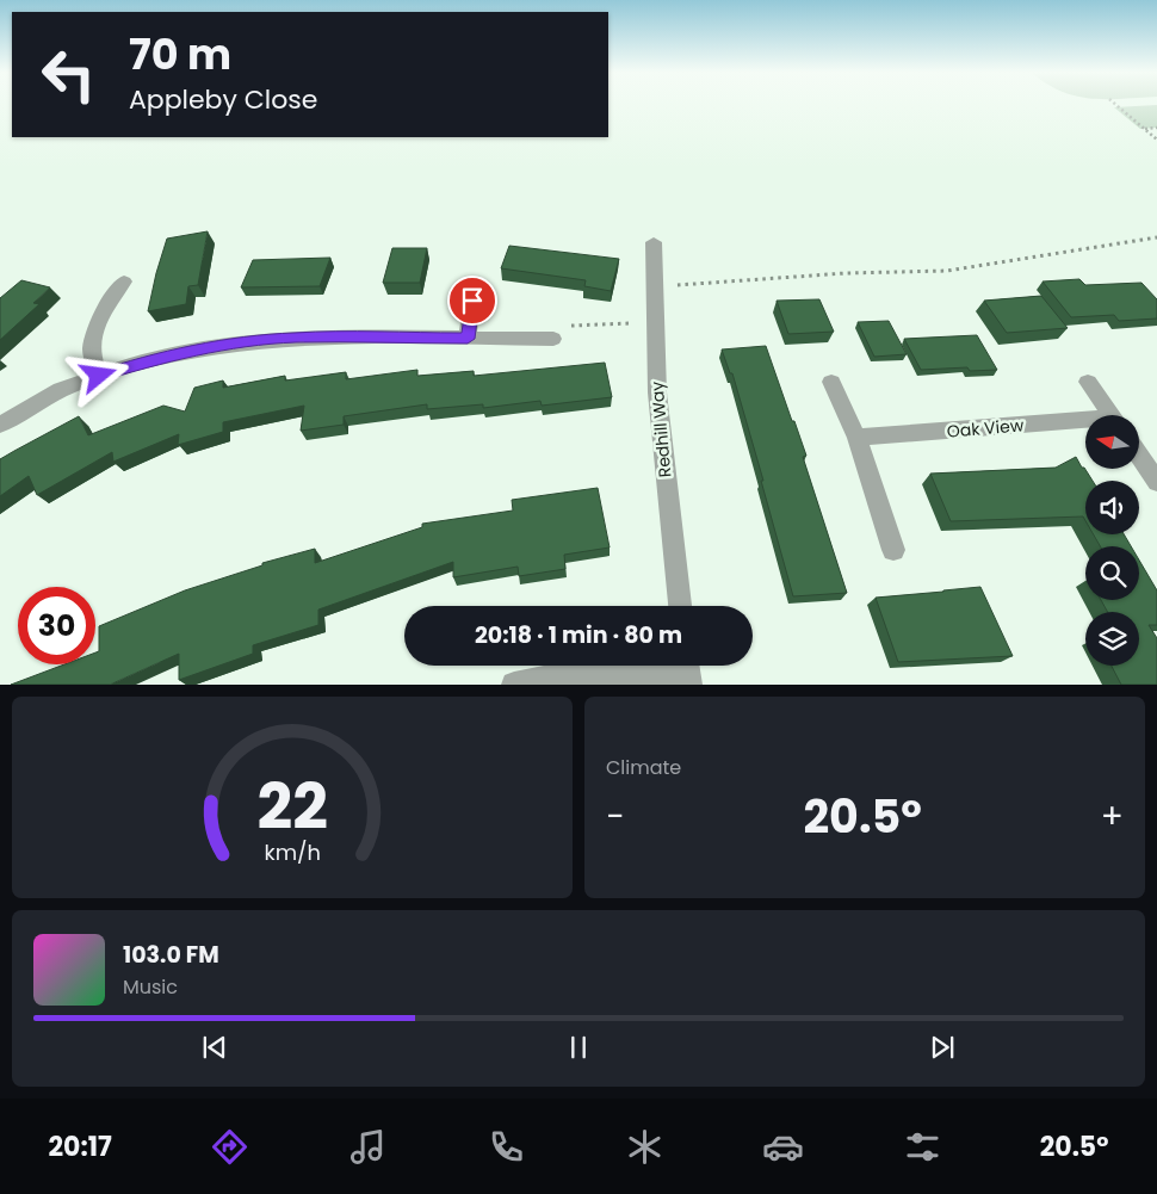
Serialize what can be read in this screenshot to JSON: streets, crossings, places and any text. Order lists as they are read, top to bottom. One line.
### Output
{"streets":{"street":["Oak View","Redhill Way"]},"north":"left","page":{"turn":["70 m","Appleby Close"],"limit":"30","trip":"20:18 · 1 min · 80 m","tile":"Climate","heat":["−","20.5°","+"],"song":["103.0 FM","Music"],"tabs":["20:17","20.5°"],"gauge":["22","km/h"]}}
